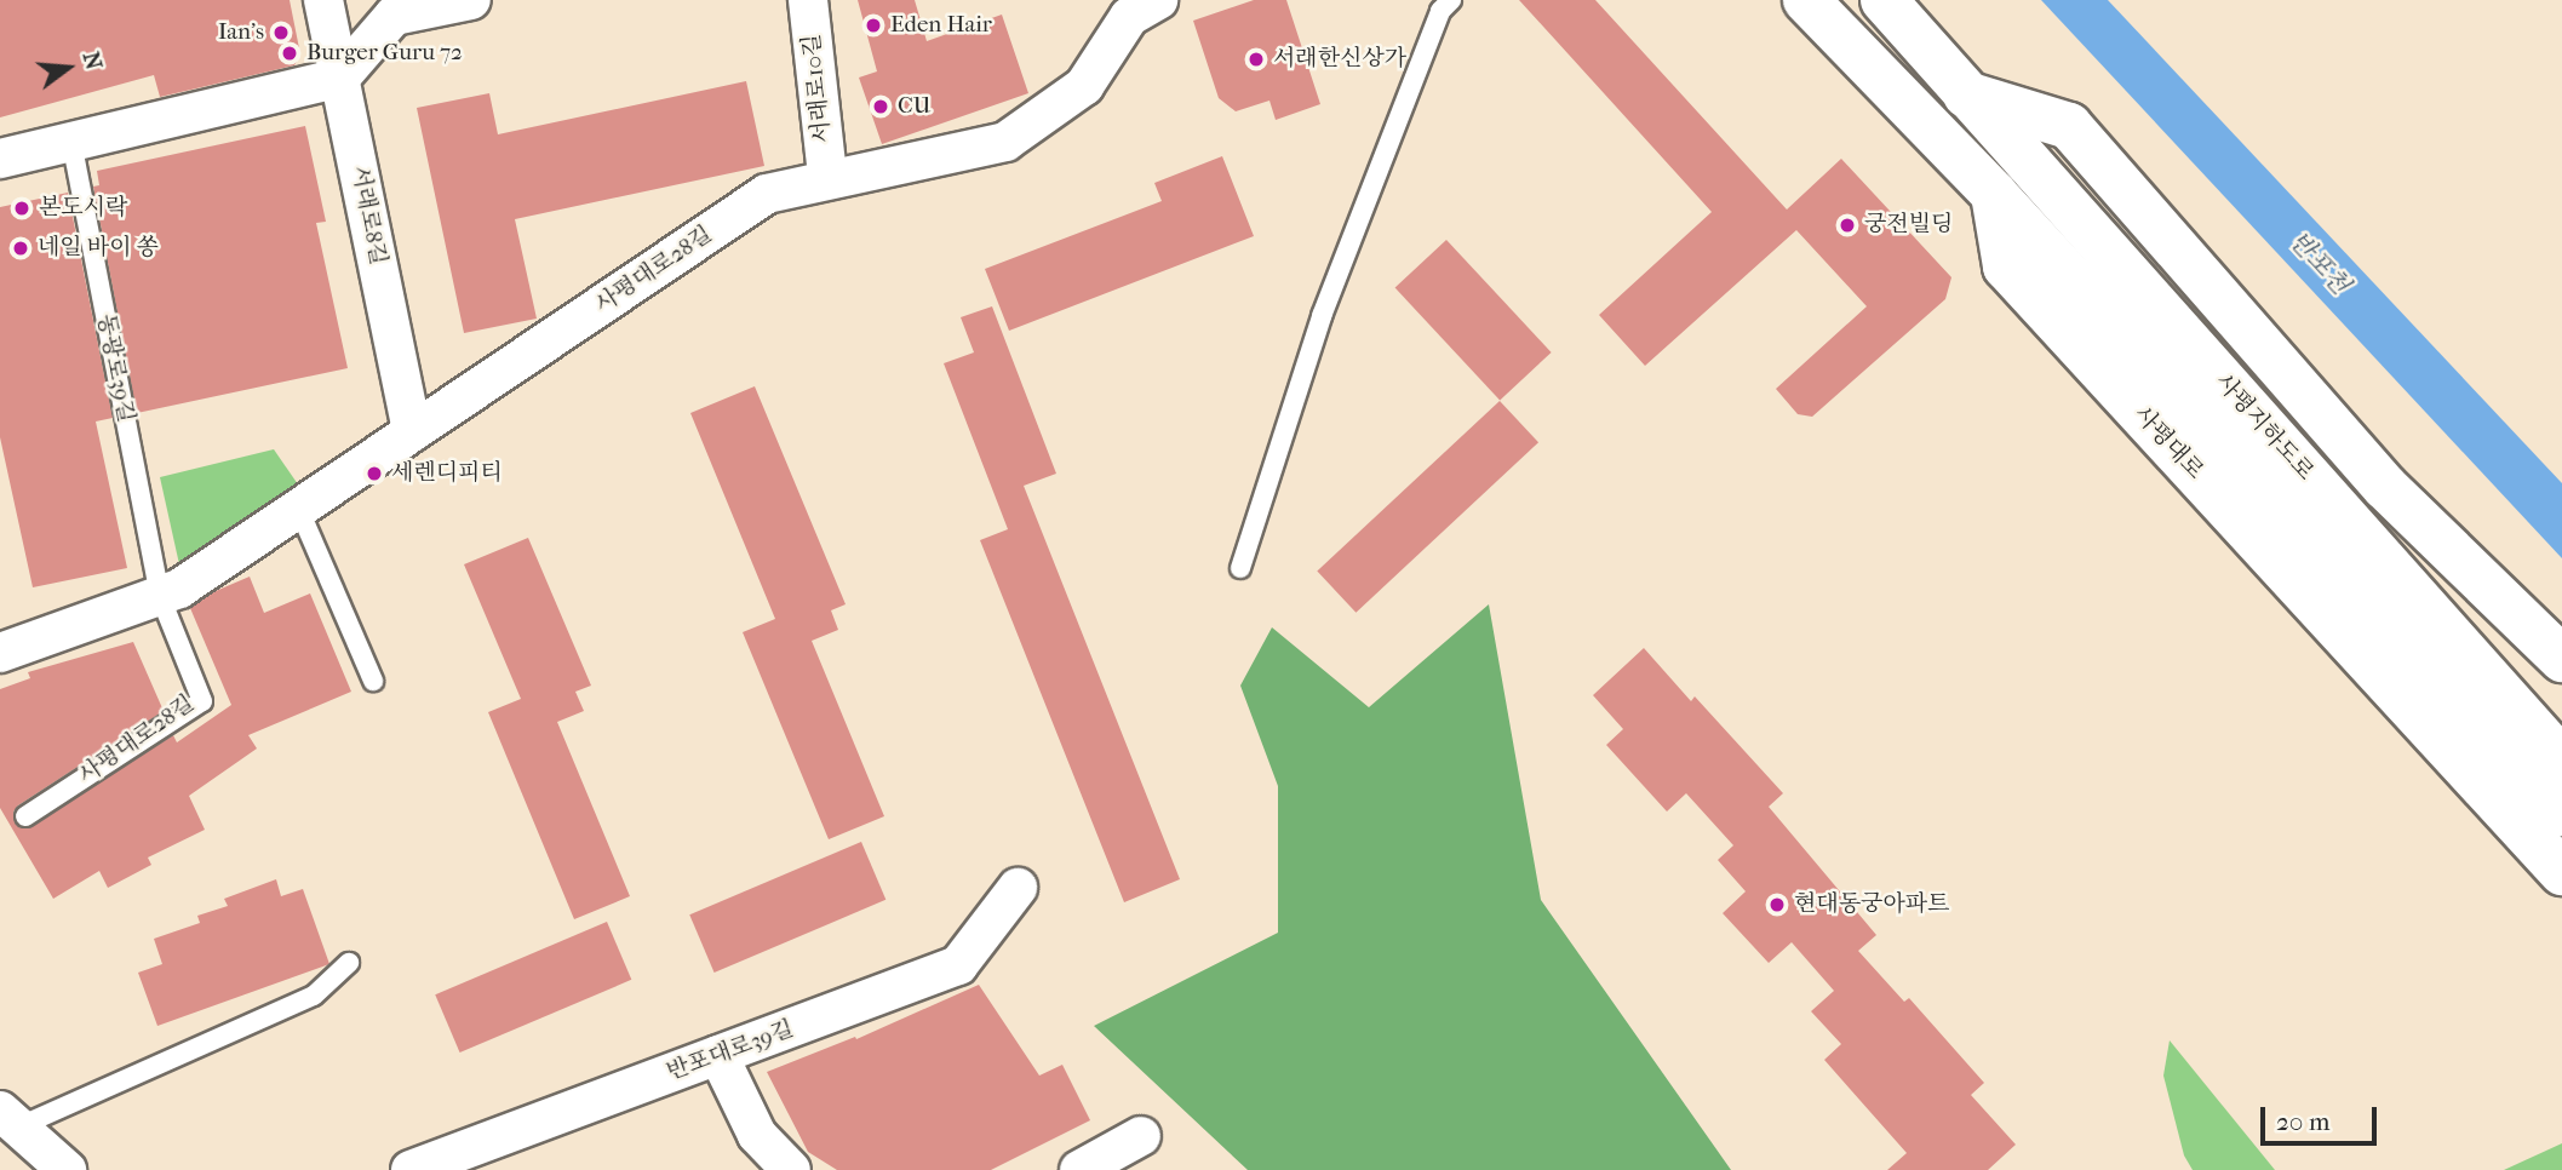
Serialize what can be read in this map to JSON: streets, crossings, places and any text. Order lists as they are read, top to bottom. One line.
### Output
{"streets":{"main road":["사평지하도로","사평대로"],"street":["서래로10길","서래로8길","사평대로28길","반포대로39길"],"lane":["동광로39길"]},"crossings":[["서래로10길","사평대로28길"],["서래로8길","사평대로28길"],["사평대로28길","동광로39길"],["사평지하도로","사평대로"]],"water":["반포천"],"places":["Eden Hair","Ian's","Burger Guru 72","서래한신상가","CU","본도시락","궁전빌딩","네일 바이 쏭","세렌디피티","현대동궁아파트"],"scale_bar":"20 m","north":"right"}
